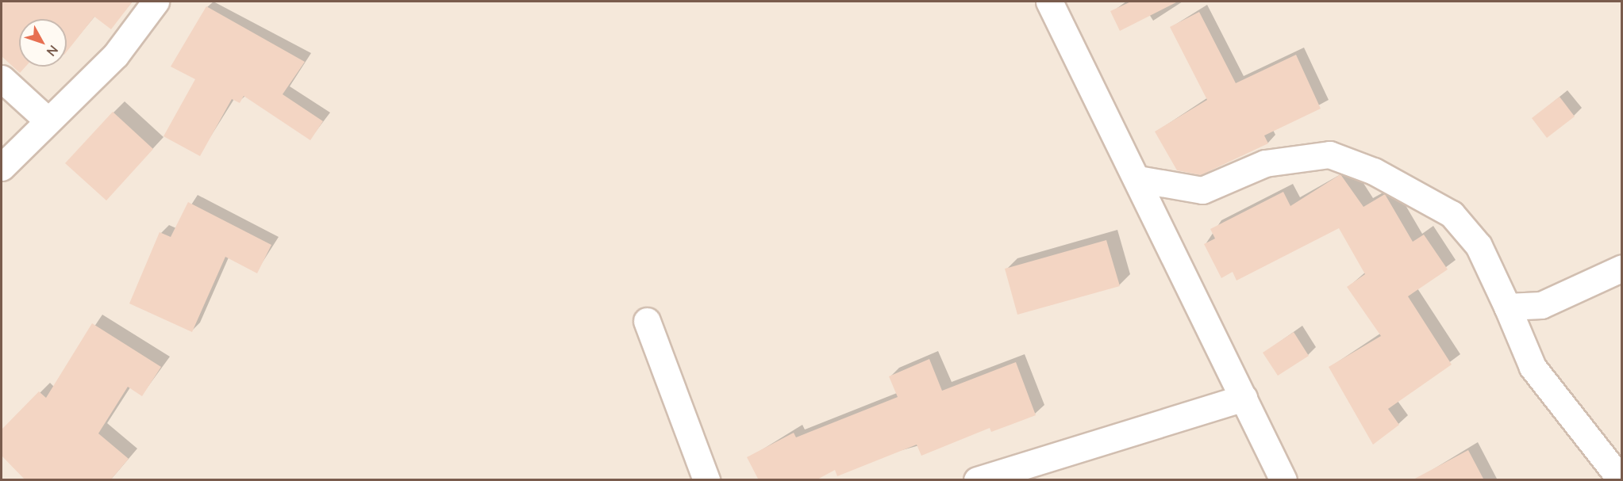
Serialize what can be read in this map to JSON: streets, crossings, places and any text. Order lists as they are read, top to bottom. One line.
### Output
{"north":"bottom right"}
